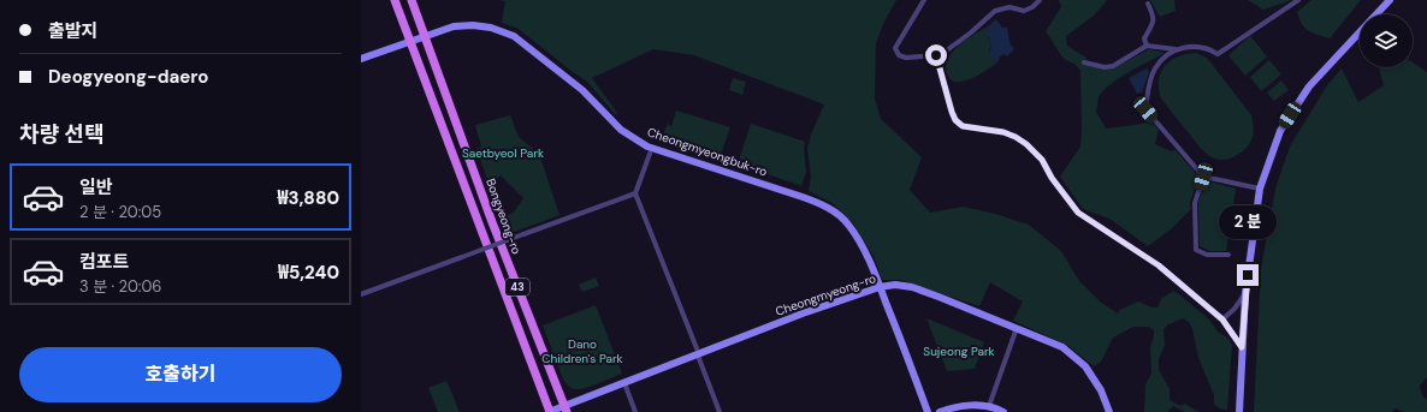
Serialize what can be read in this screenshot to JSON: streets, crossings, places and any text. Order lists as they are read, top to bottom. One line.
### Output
{"streets":{"main road":["Bongyeong-ro","43"],"street":["Cheongmyeongbuk-ro","Cheongmyeong-ro"]},"crossings":[["Cheongmyeongbuk-ro","Bongyeong-ro"],["Cheongmyeongbuk-ro","43"],["Cheongmyeongbuk-ro","Cheongmyeong-ro"],["Bongyeong-ro","Cheongmyeong-ro"],["43","Cheongmyeong-ro"]],"parks":["Saetbyeol Park","Dano Children's Park","Sujeong Park"],"page":{"banner":["출발지","Deogyeong-daero"],"heading":"차량 선택","list":[{"name":"일반","note":"2 분 · 20:05","value":"₩3,880"},{"name":"컴포트","note":"3 분 · 20:06","value":"₩5,240"}],"bubble":"2 분","buttons":"호출하기"}}
